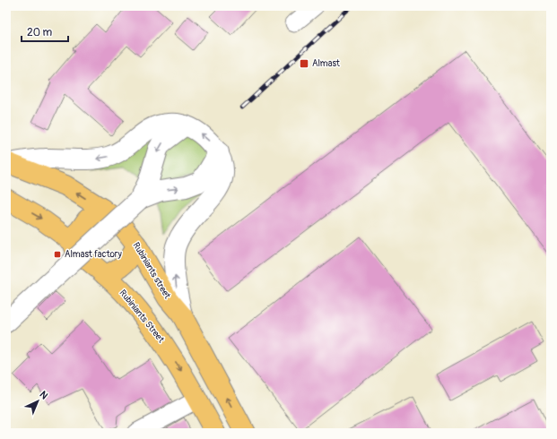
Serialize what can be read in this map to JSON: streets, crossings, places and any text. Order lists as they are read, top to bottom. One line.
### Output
{"streets":{"main road":["Rubiniants street","Rubiniants Street"]},"one_way":["Rubiniants street","Rubiniants Street"],"places":{"transit":["Almast","Almast factory"]},"scale_bar":"20 m","north":"top right"}
